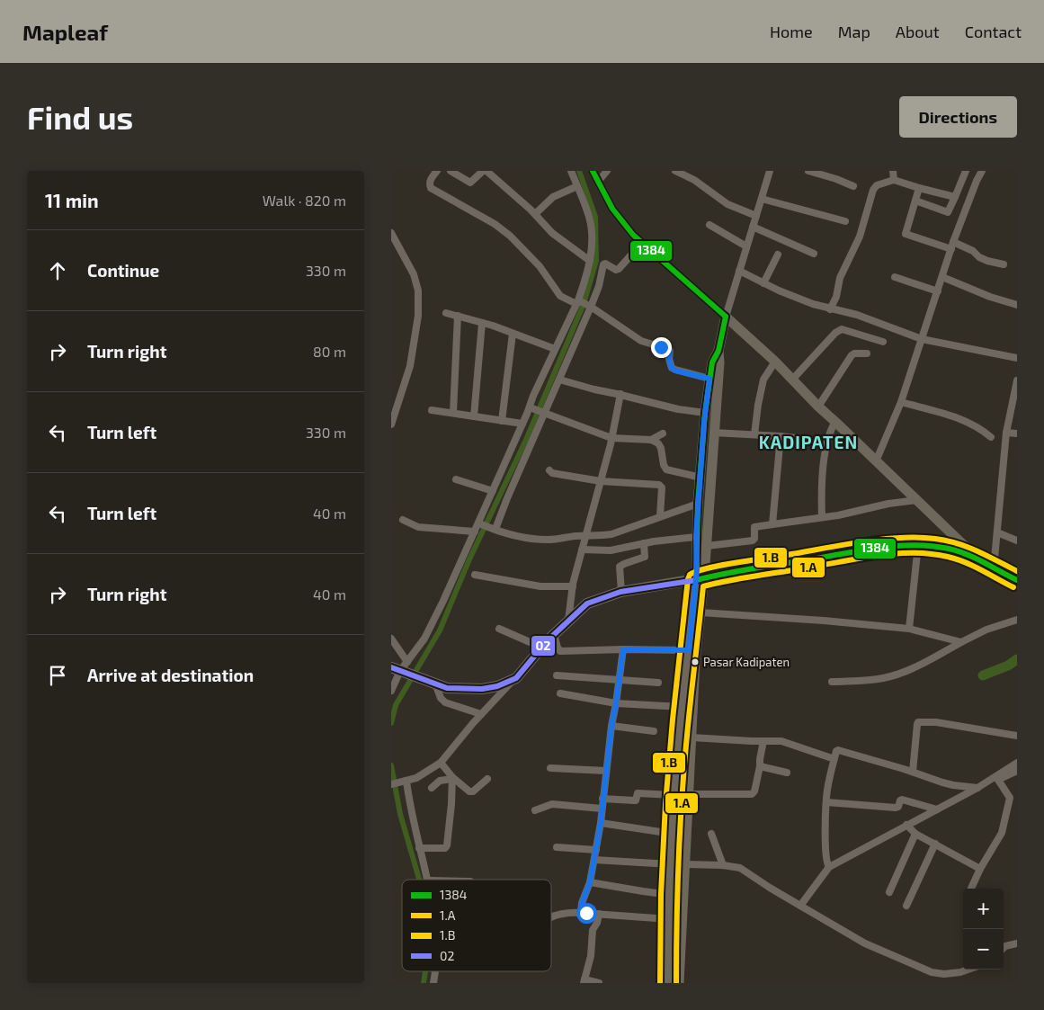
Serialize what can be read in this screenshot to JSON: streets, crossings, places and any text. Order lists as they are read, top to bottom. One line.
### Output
{"districts":["KADIPATEN"],"places":["Pasar Kadipaten"],"lines":["transit line 1384","transit line 1.B","transit line 1.A","transit line 02"],"legend":["1384","1.A","1.B","02"],"page":{"header":"Mapleaf","nav":["Home","Map","About","Contact"],"buttons":"Directions","title":"Find us","heading":["11 min","Walk · 820 m"],"list":[["Continue","330 m"],["Turn right","80 m"],["Turn left","330 m"],["Turn left","40 m"],["Turn right","40 m"],"Arrive at destination"],"map_buttons":["+","−"]}}
